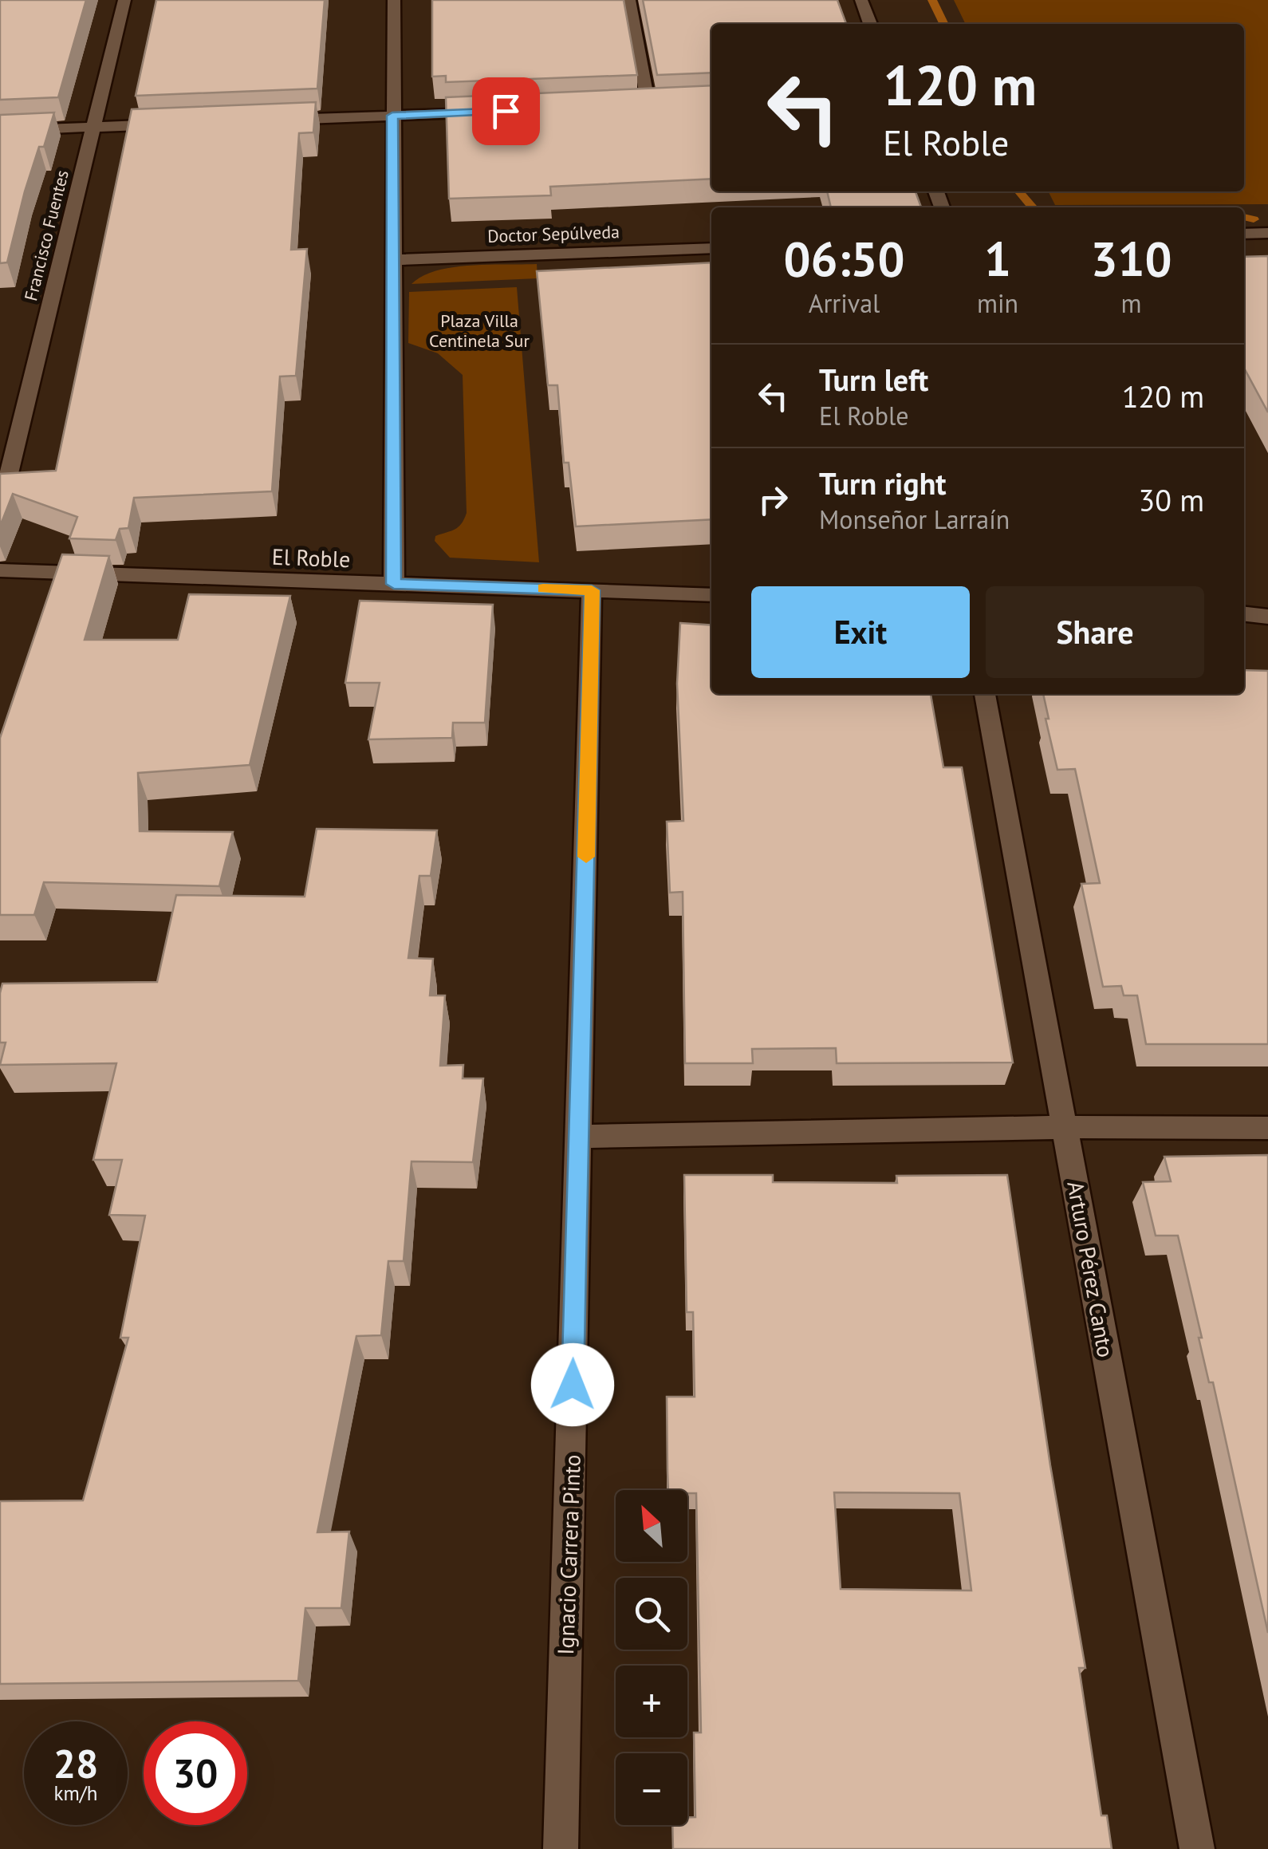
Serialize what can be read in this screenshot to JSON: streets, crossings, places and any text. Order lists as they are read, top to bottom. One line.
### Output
{"streets":{"street":["Doctor Sepúlveda","Francisco Fuentes","El Roble","Arturo Pérez Canto","Ignacio Carrera Pinto"]},"crossings":[["El Roble","Ignacio Carrera Pinto"]],"parks":["Plaza Villa Centinela Sur"],"north":"top left","page":{"turn":["120 m","El Roble"],"eta":["06:50","Arrival","1","min","310","m"],"list":[{"name":"Turn left","note":"El Roble","value":"120 m"},{"name":"Turn right","note":"Monseñor Larraín","value":"30 m"}],"buttons":["Exit","Share"],"map_buttons":["+","−"],"speed":"28 km/h","limit":"30"}}
